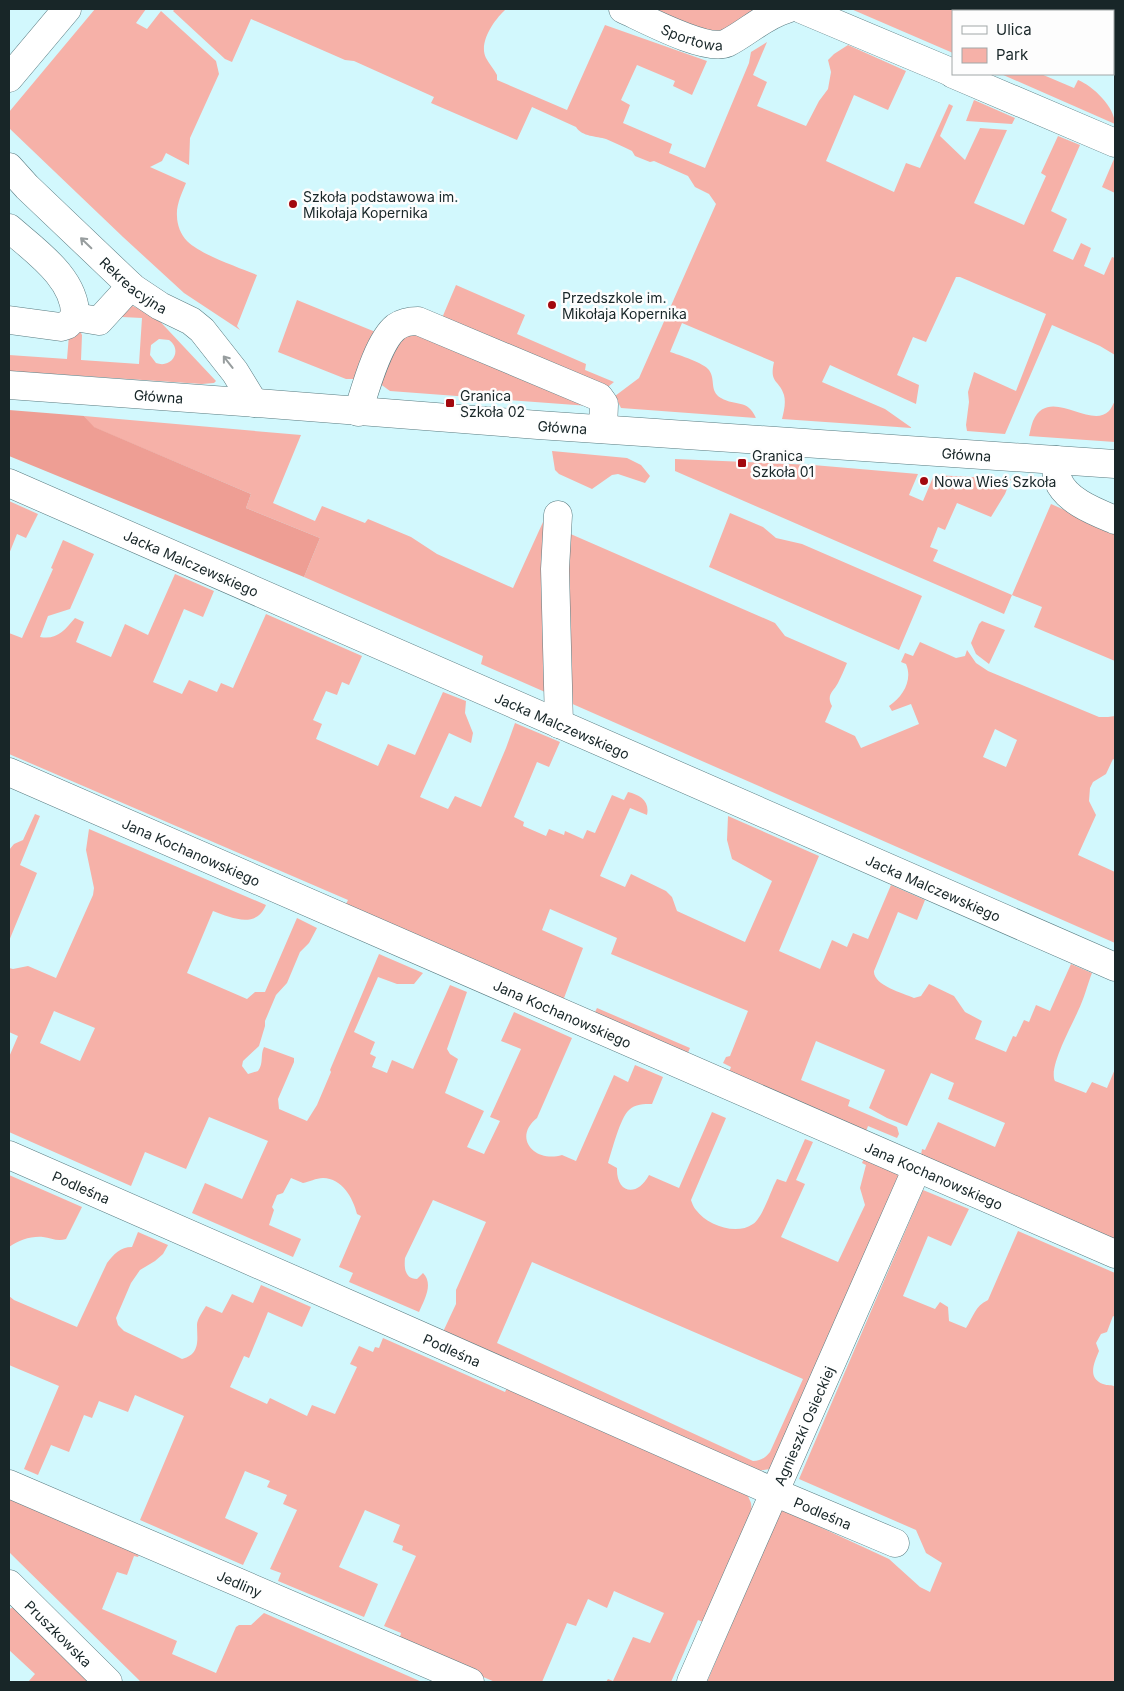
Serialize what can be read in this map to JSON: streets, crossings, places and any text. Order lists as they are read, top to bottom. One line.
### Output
{"streets":{"street":["Sportowa","Rekreacyjna","Główna","Jacka Malczewskiego","Jana Kochanowskiego","Podleśna","Agnieszki Osieckiej","Jedliny","Pruszkowska"]},"crossings":[["Rekreacyjna","Główna"],["Jana Kochanowskiego","Agnieszki Osieckiej"],["Podleśna","Agnieszki Osieckiej"]],"places":{"other":["Szkoła podstawowa im. Mikołaja Kopernika","Przedszkole im. Mikołaja Kopernika","Nowa Wieś Szkoła"],"transit":["Granica Szkoła 02","Granica Szkoła 01"]},"legend":["Ulica","Park"]}
